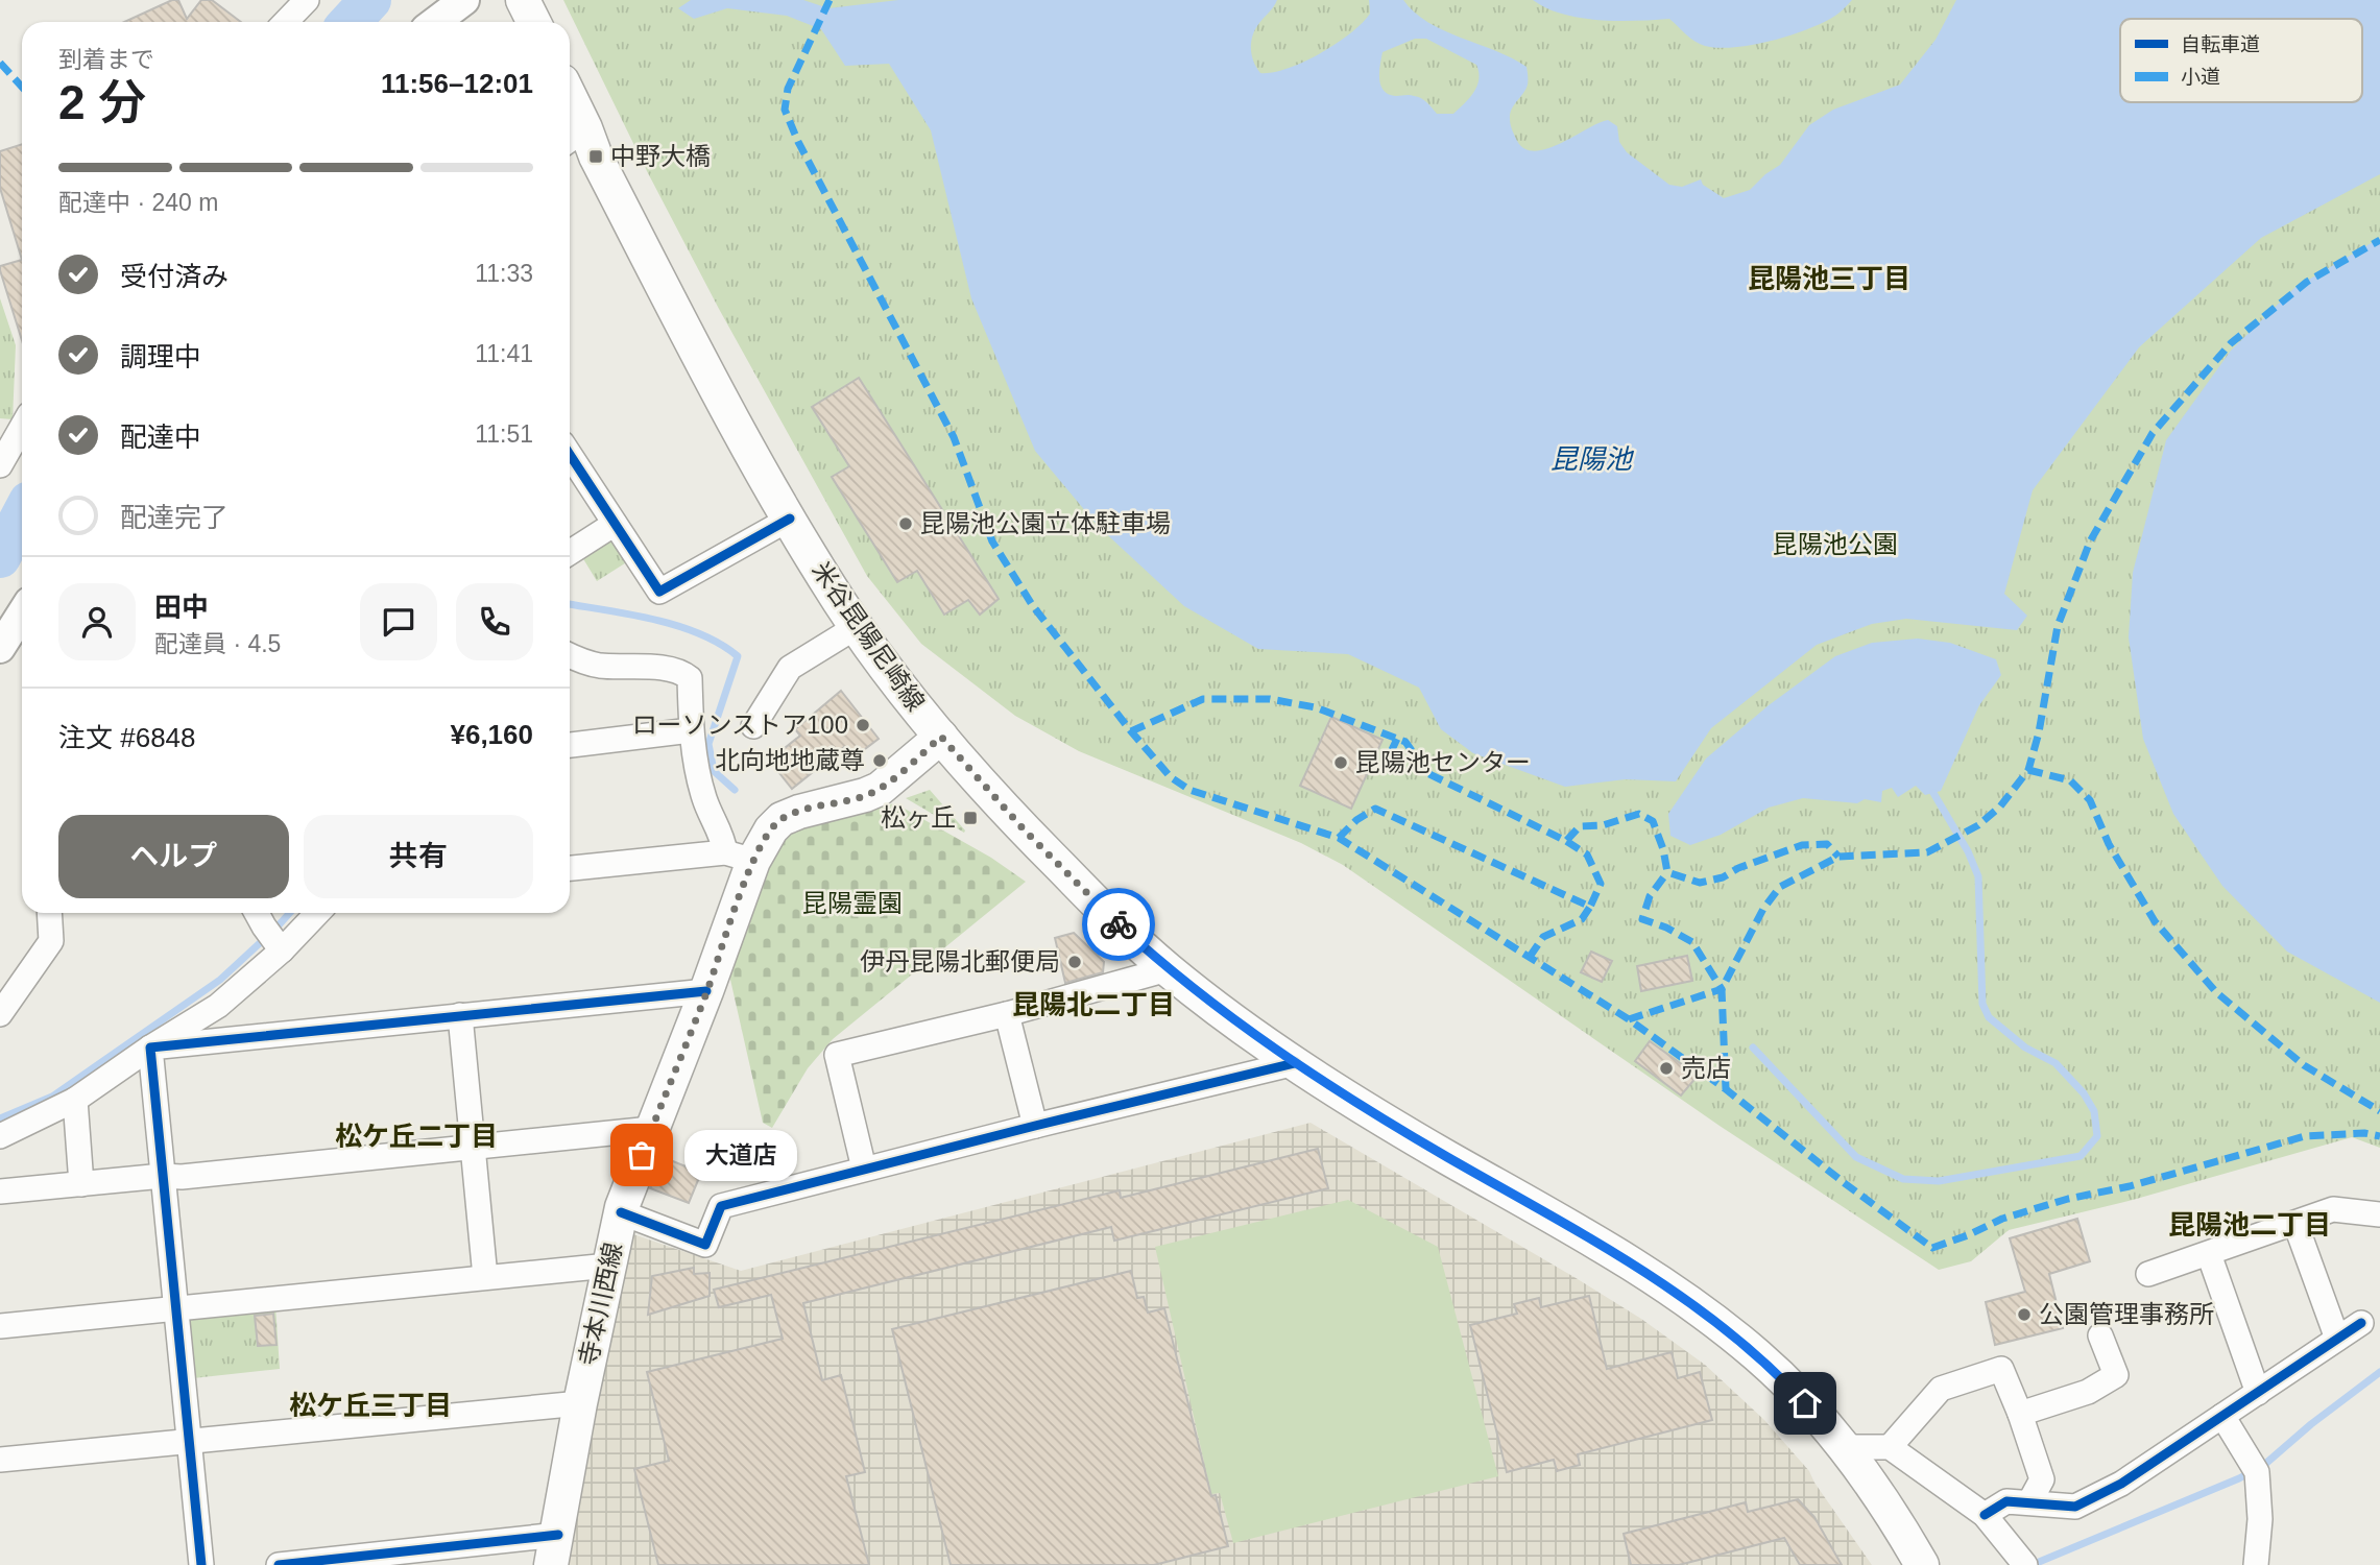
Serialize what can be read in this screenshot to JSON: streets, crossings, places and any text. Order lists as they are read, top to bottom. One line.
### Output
{"streets":{"main road":["米谷昆陽尼崎線","寺本川西線"]},"crossings":[["米谷昆陽尼崎線","寺本川西線"]],"districts":["昆陽池三丁目","昆陽北二丁目","松ケ丘二丁目","昆陽池二丁目","松ケ丘三丁目"],"water":["昆陽池"],"parks":["昆陽池公園","昆陽霊園"],"places":{"transit":["中野大橋","松ヶ丘"],"other":["昆陽池公園立体駐車場","ローソンストア100","北向地地蔵尊","昆陽池センター","伊丹昆陽北郵便局","売店","大道店","公園管理事務所"]},"legend":["自転車道","小道"],"page":{"heading":["2 分","到着まで","11:56–12:01"],"panel":["田中","配達員 · 4.5","注文 #6848","¥6,160"],"bar":"配達中 · 240 m","list":[["受付済み","11:33"],["調理中","11:41"],["配達中","11:51"],"配達完了"],"buttons":["ヘルプ","共有"],"bubble":"大道店"}}
